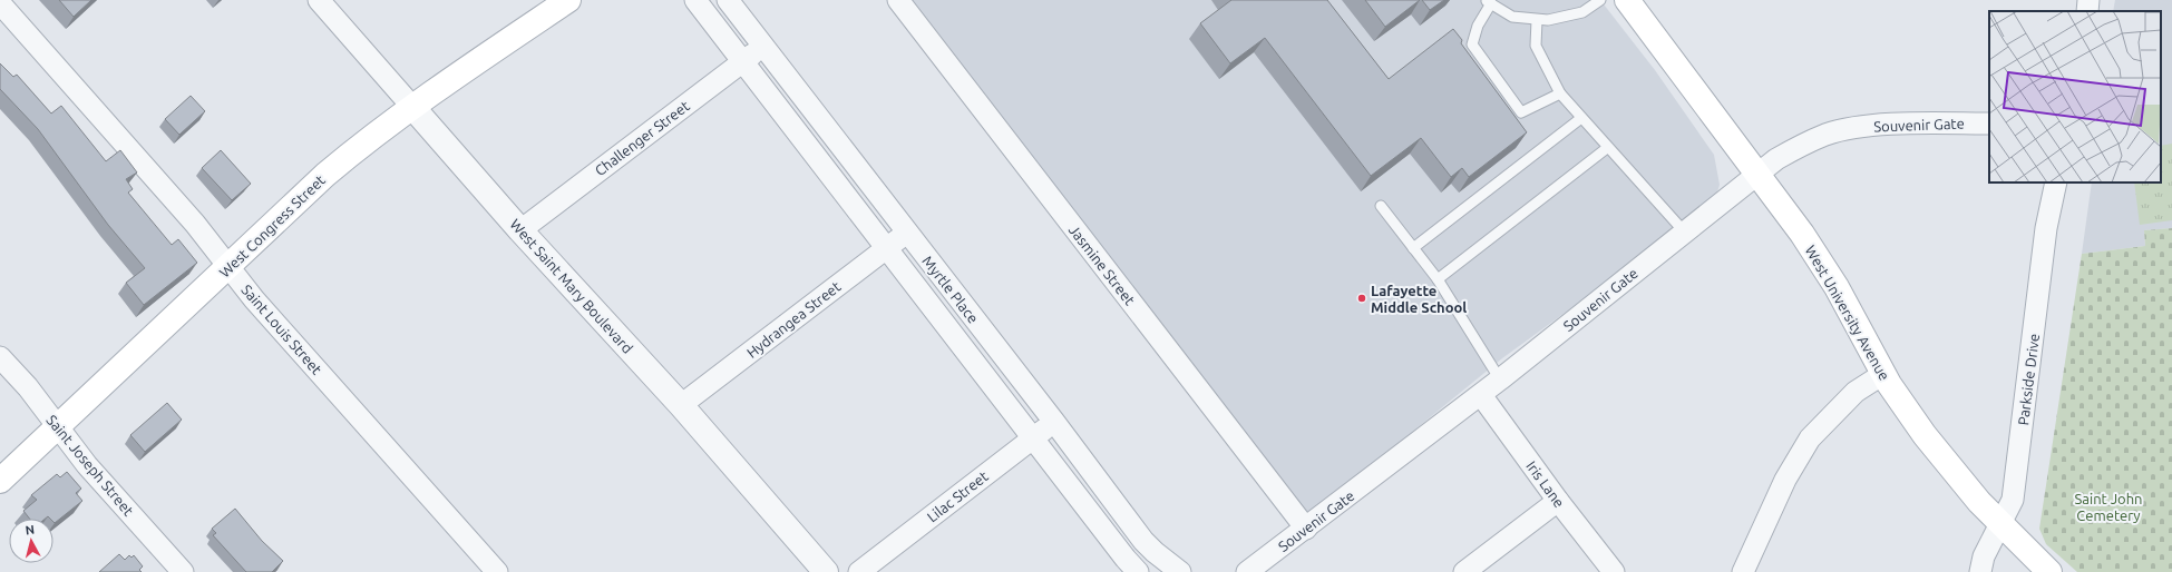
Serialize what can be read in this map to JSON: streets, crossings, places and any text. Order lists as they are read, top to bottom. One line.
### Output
{"streets":{"main road":["West Congress Street","West University Avenue"],"street":["Souvenir Gate","Challenger Street","Jasmine Street","West Saint Mary Boulevard","Myrtle Place","Hydrangea Street","Saint Louis Street","Parkside Drive","Saint Joseph Street","Iris Lane","Lilac Street"]},"crossings":[["Souvenir Gate","Jasmine Street"],["Souvenir Gate","West University Avenue"],["Souvenir Gate","Iris Lane"],["Challenger Street","West Saint Mary Boulevard"],["Challenger Street","Myrtle Place"],["West Congress Street","West Saint Mary Boulevard"],["West Congress Street","Saint Louis Street"],["West Congress Street","Saint Joseph Street"],["West Saint Mary Boulevard","Hydrangea Street"],["Myrtle Place","Hydrangea Street"],["Myrtle Place","Lilac Street"],["West University Avenue","Parkside Drive"]],"parks":["Saint John Cemetery"],"places":["Lafayette Middle School"],"north":"top"}
